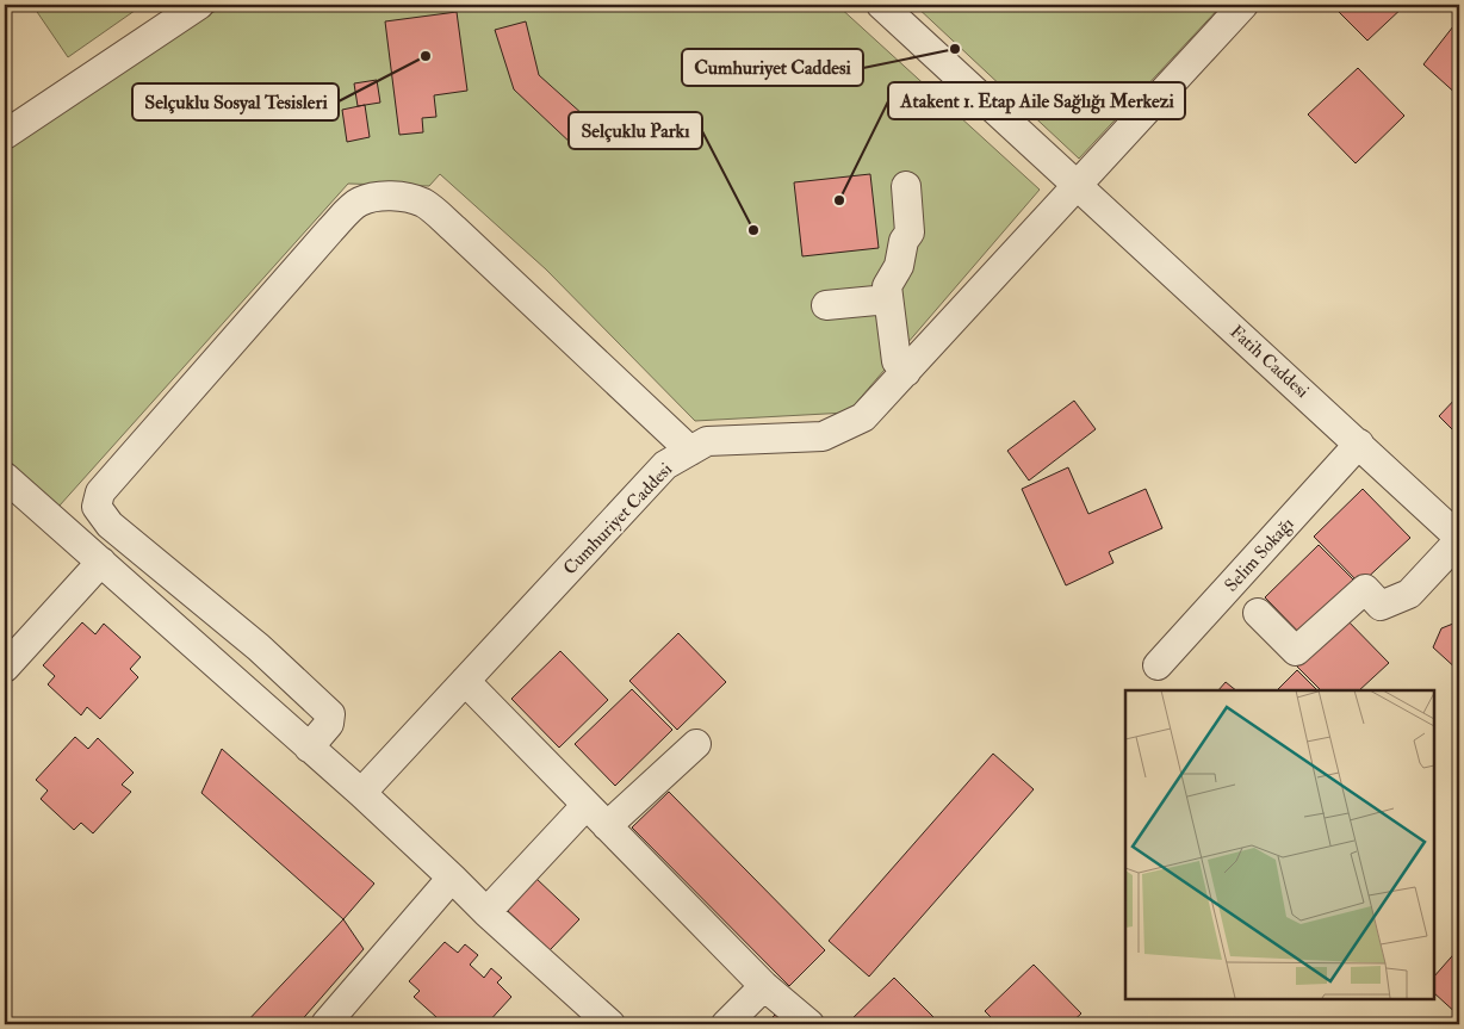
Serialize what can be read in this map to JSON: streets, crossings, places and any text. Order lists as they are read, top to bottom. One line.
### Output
{"streets":{"street":["Fatih Caddesi","Cumhuriyet Caddesi","Selim Sokağı"]},"crossings":[["Fatih Caddesi","Cumhuriyet Caddesi"],["Fatih Caddesi","Selim Sokağı"]],"places":["Cumhuriyet Caddesi","Selçuklu Sosyal Tesisleri","Atakent 1. Etap Aile Sağlığı Merkezi","Selçuklu Parkı"]}
